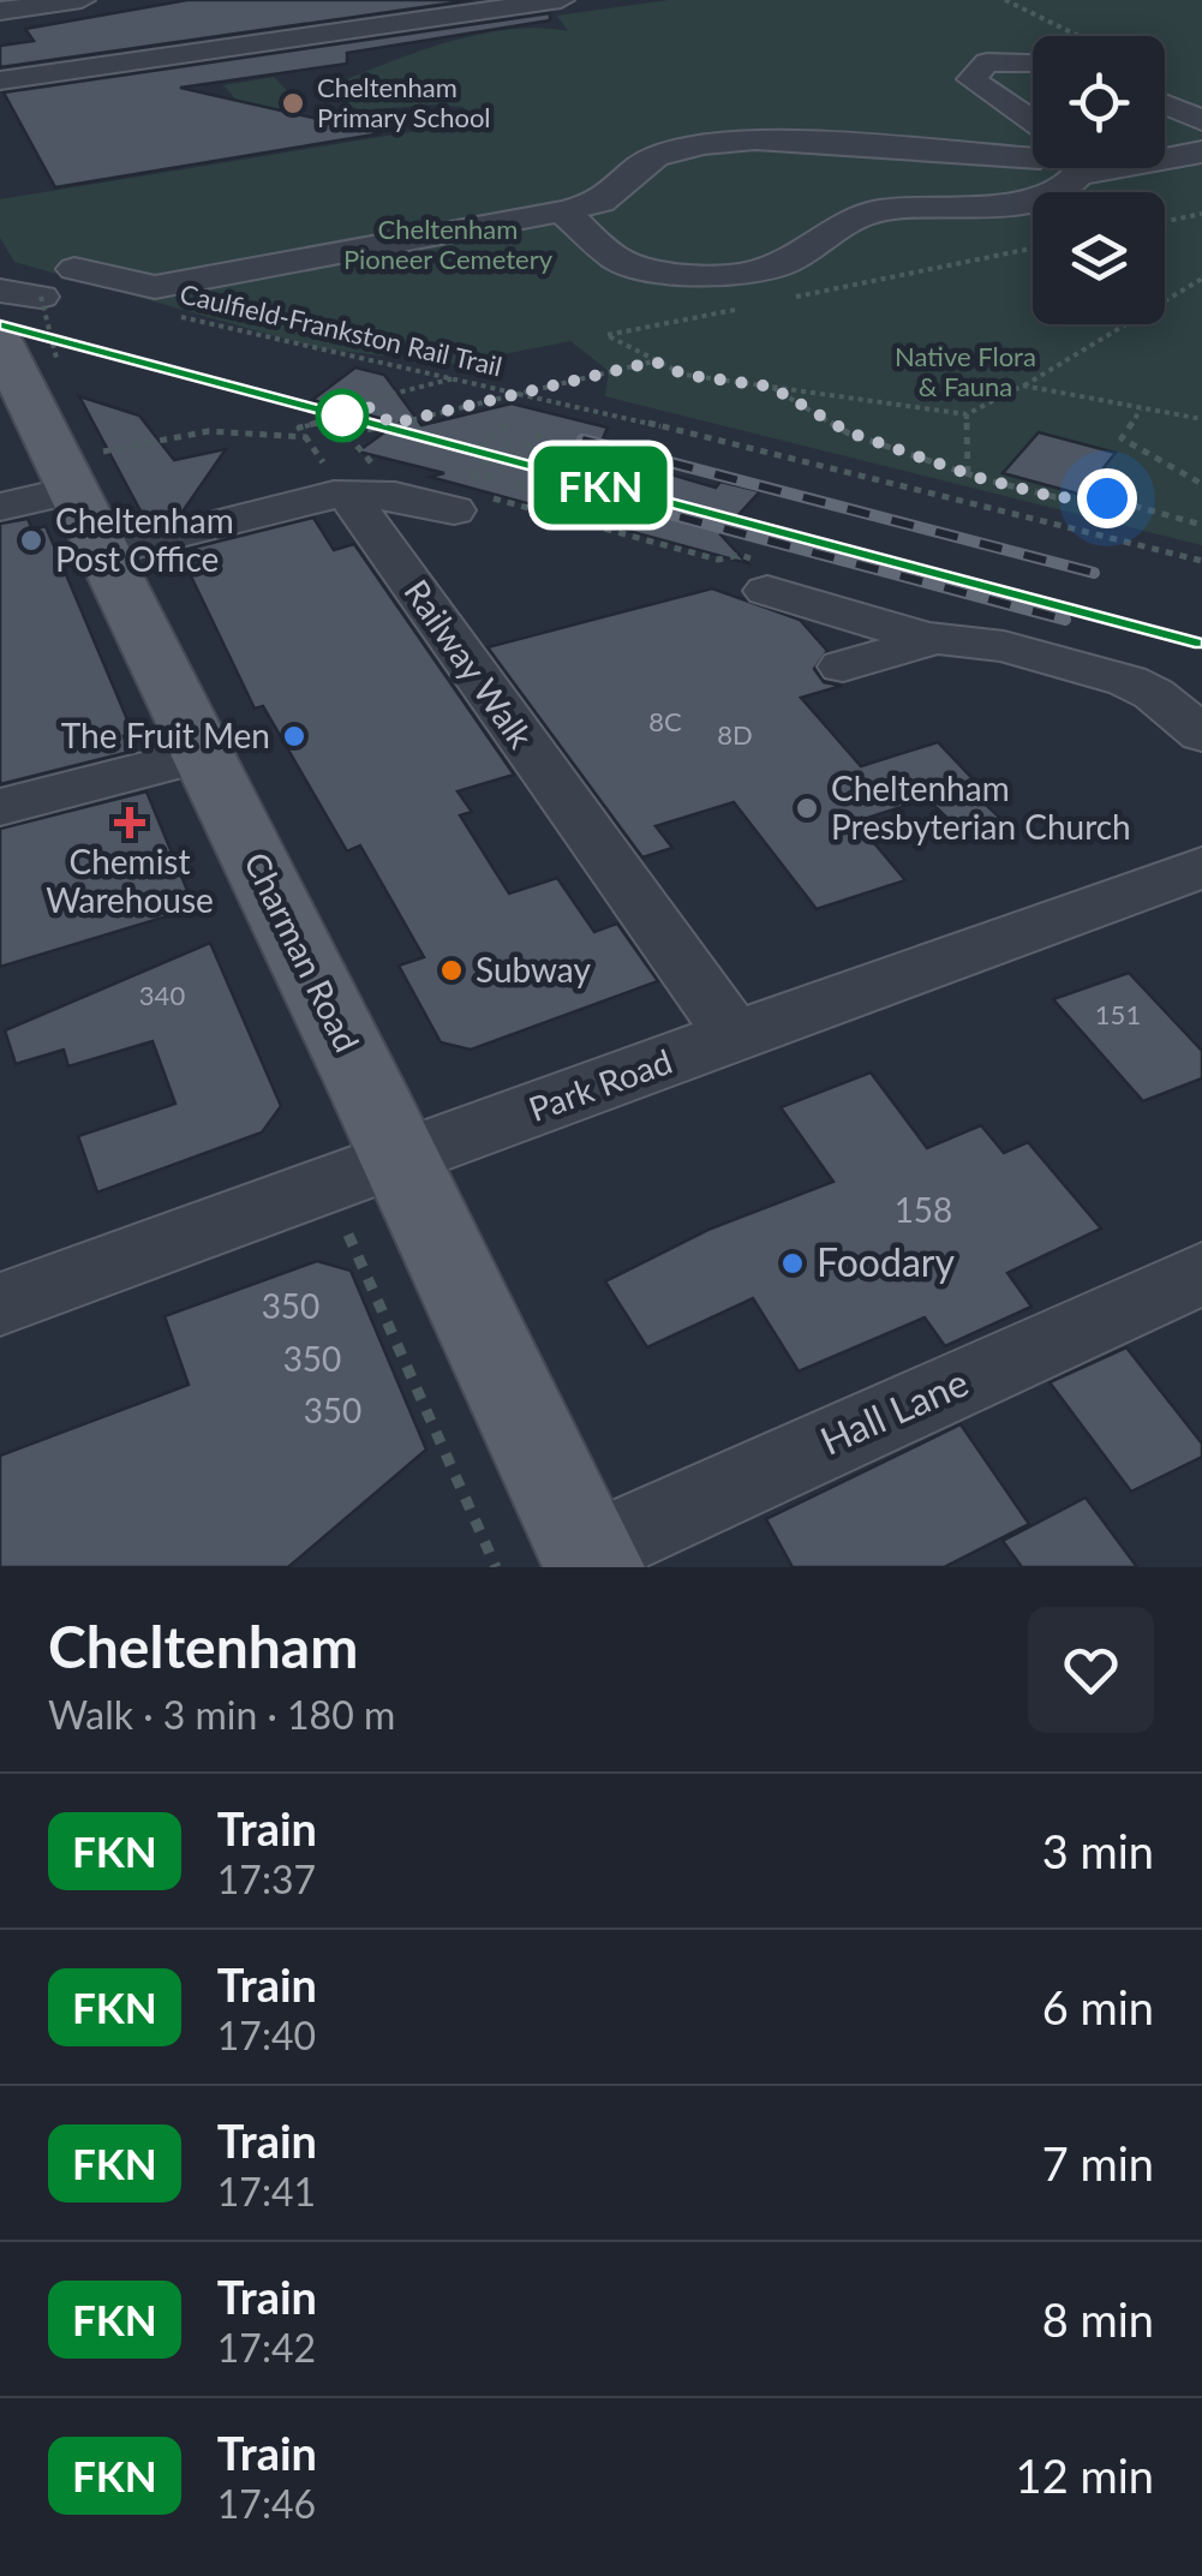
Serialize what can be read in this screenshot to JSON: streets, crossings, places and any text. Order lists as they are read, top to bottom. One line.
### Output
{"streets":{"main road":["Charman Road"],"street":["Railway Walk","Park Road","Hall Lane"],"path":["Caulfield-Frankston Rail Trail"]},"crossings":[["Railway Walk","Park Road"],["Charman Road","Park Road"],["Charman Road","Hall Lane"]],"parks":["Cheltenham Pioneer Cemetery","Native Flora & Fauna"],"places":{"other":["Cheltenham Primary School","Cheltenham Post Office","The Fruit Men","Cheltenham Presbyterian Church","Subway","Foodary"],"health":["Chemist Warehouse"]},"house_numbers":["8C","8D","340","151","158","350","350","350"],"page":{"on_map":"FKN","heading":["Cheltenham","Walk · 3 min · 180 m"],"list":[{"mark":"FKN","name":"Train","note":"17:37","value":"3 min"},{"mark":"FKN","name":"Train","note":"17:40","value":"6 min"},{"mark":"FKN","name":"Train","note":"17:41","value":"7 min"},{"mark":"FKN","name":"Train","note":"17:42","value":"8 min"},{"mark":"FKN","name":"Train","note":"17:46","value":"12 min"}]}}
